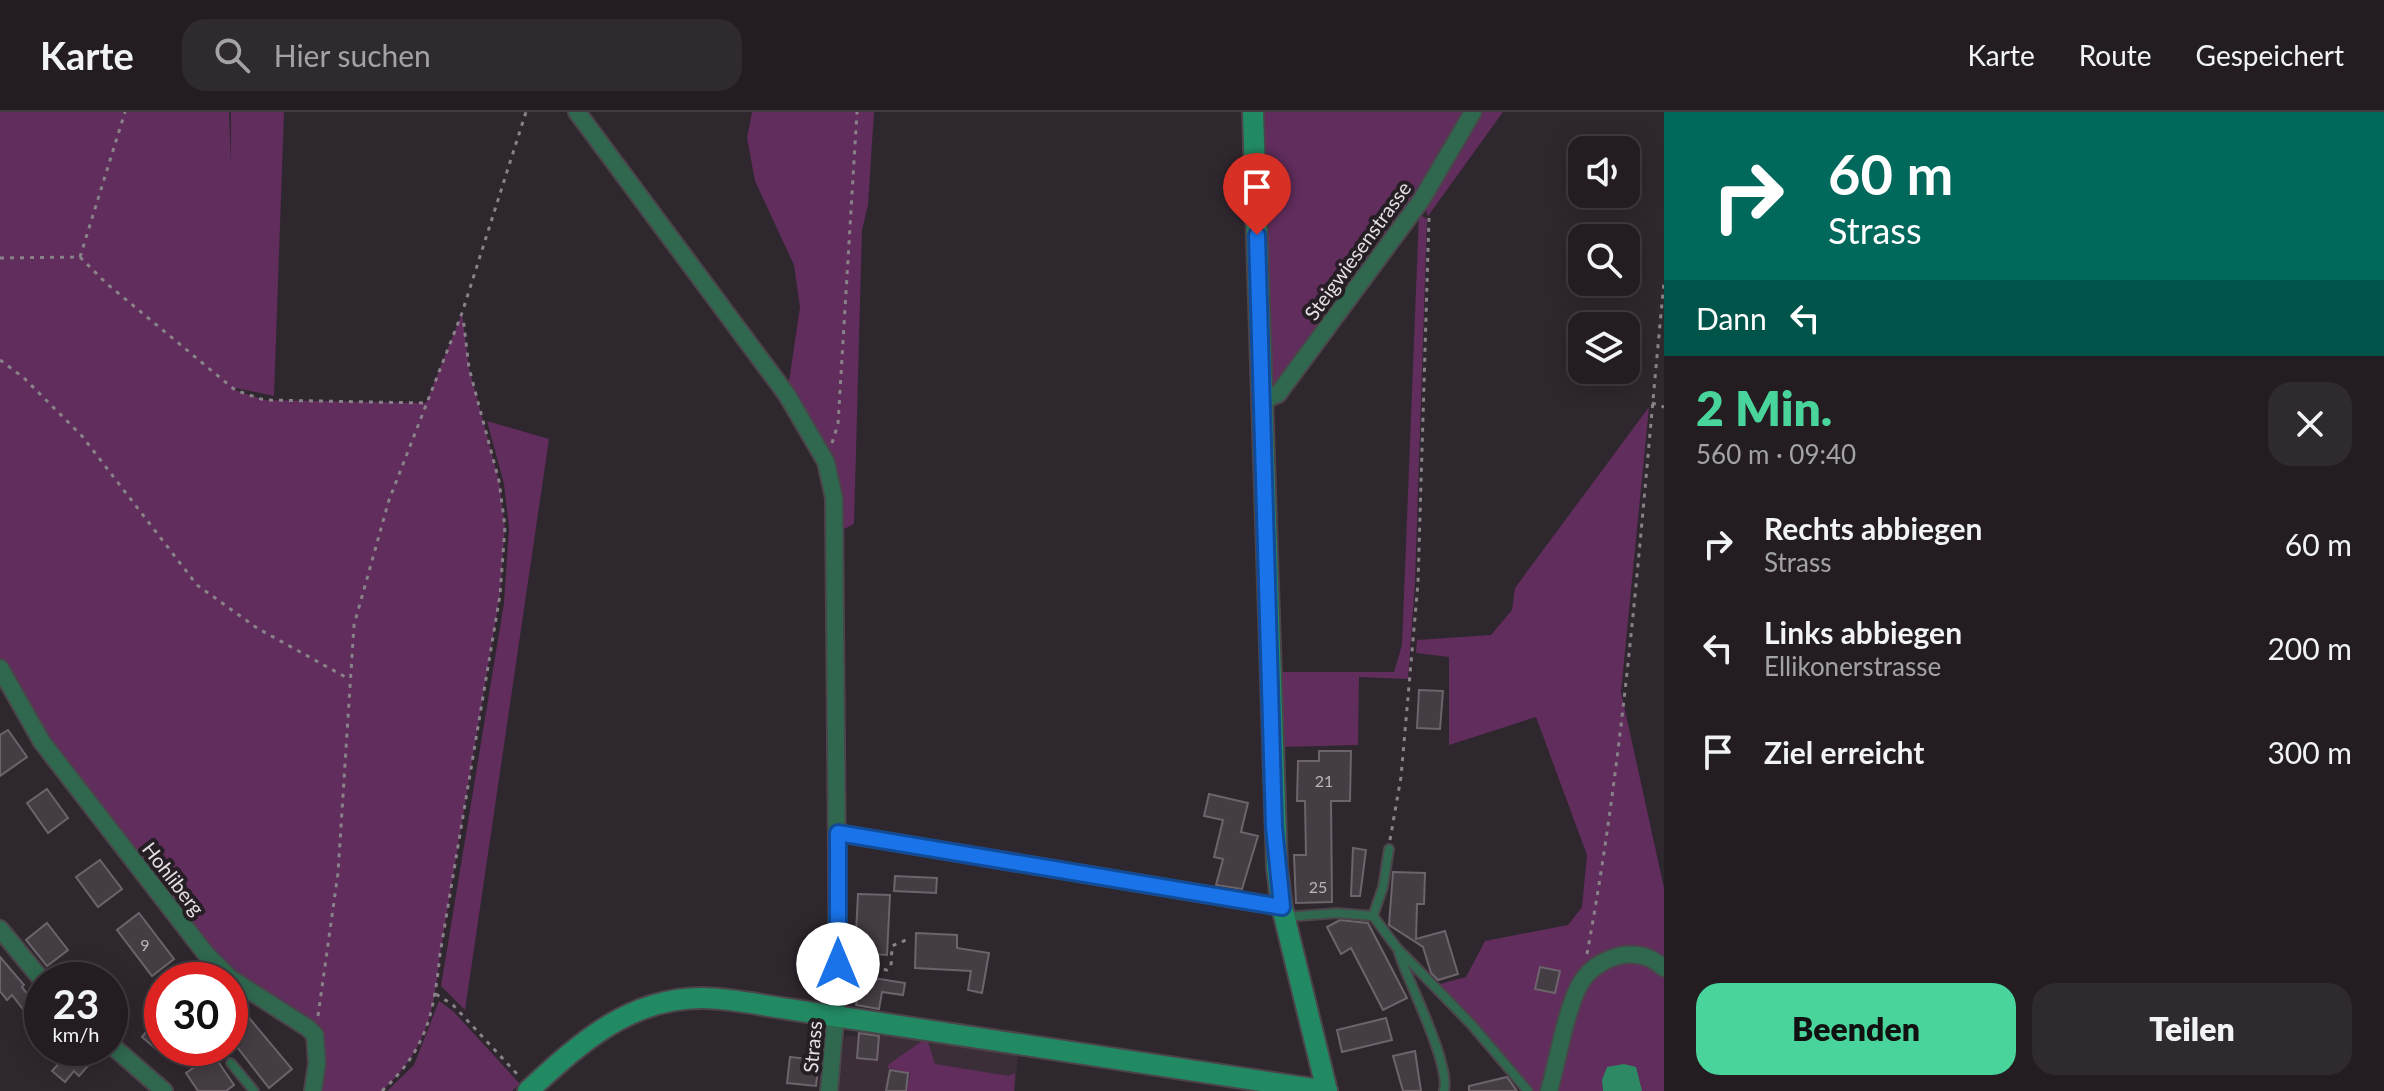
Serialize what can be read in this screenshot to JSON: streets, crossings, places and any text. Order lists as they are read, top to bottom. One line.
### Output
{"streets":{"street":["Steigwiesenstrasse","Hohliberg","Strass"]},"house_numbers":["21","25","9"],"page":{"header":"Karte","search":"Hier suchen","nav":["Karte","Route","Gespeichert"],"turn":["60 m","Strass"],"then":"Dann","heading":["2 Min.","560 m · 09:40"],"list":[{"name":"Rechts abbiegen","note":"Strass","value":"60 m"},{"name":"Links abbiegen","note":"Ellikonerstrasse","value":"200 m"},{"name":"Ziel erreicht","value":"300 m"}],"speed":"23 km/h","limit":"30","buttons":["Beenden","Teilen"]}}
